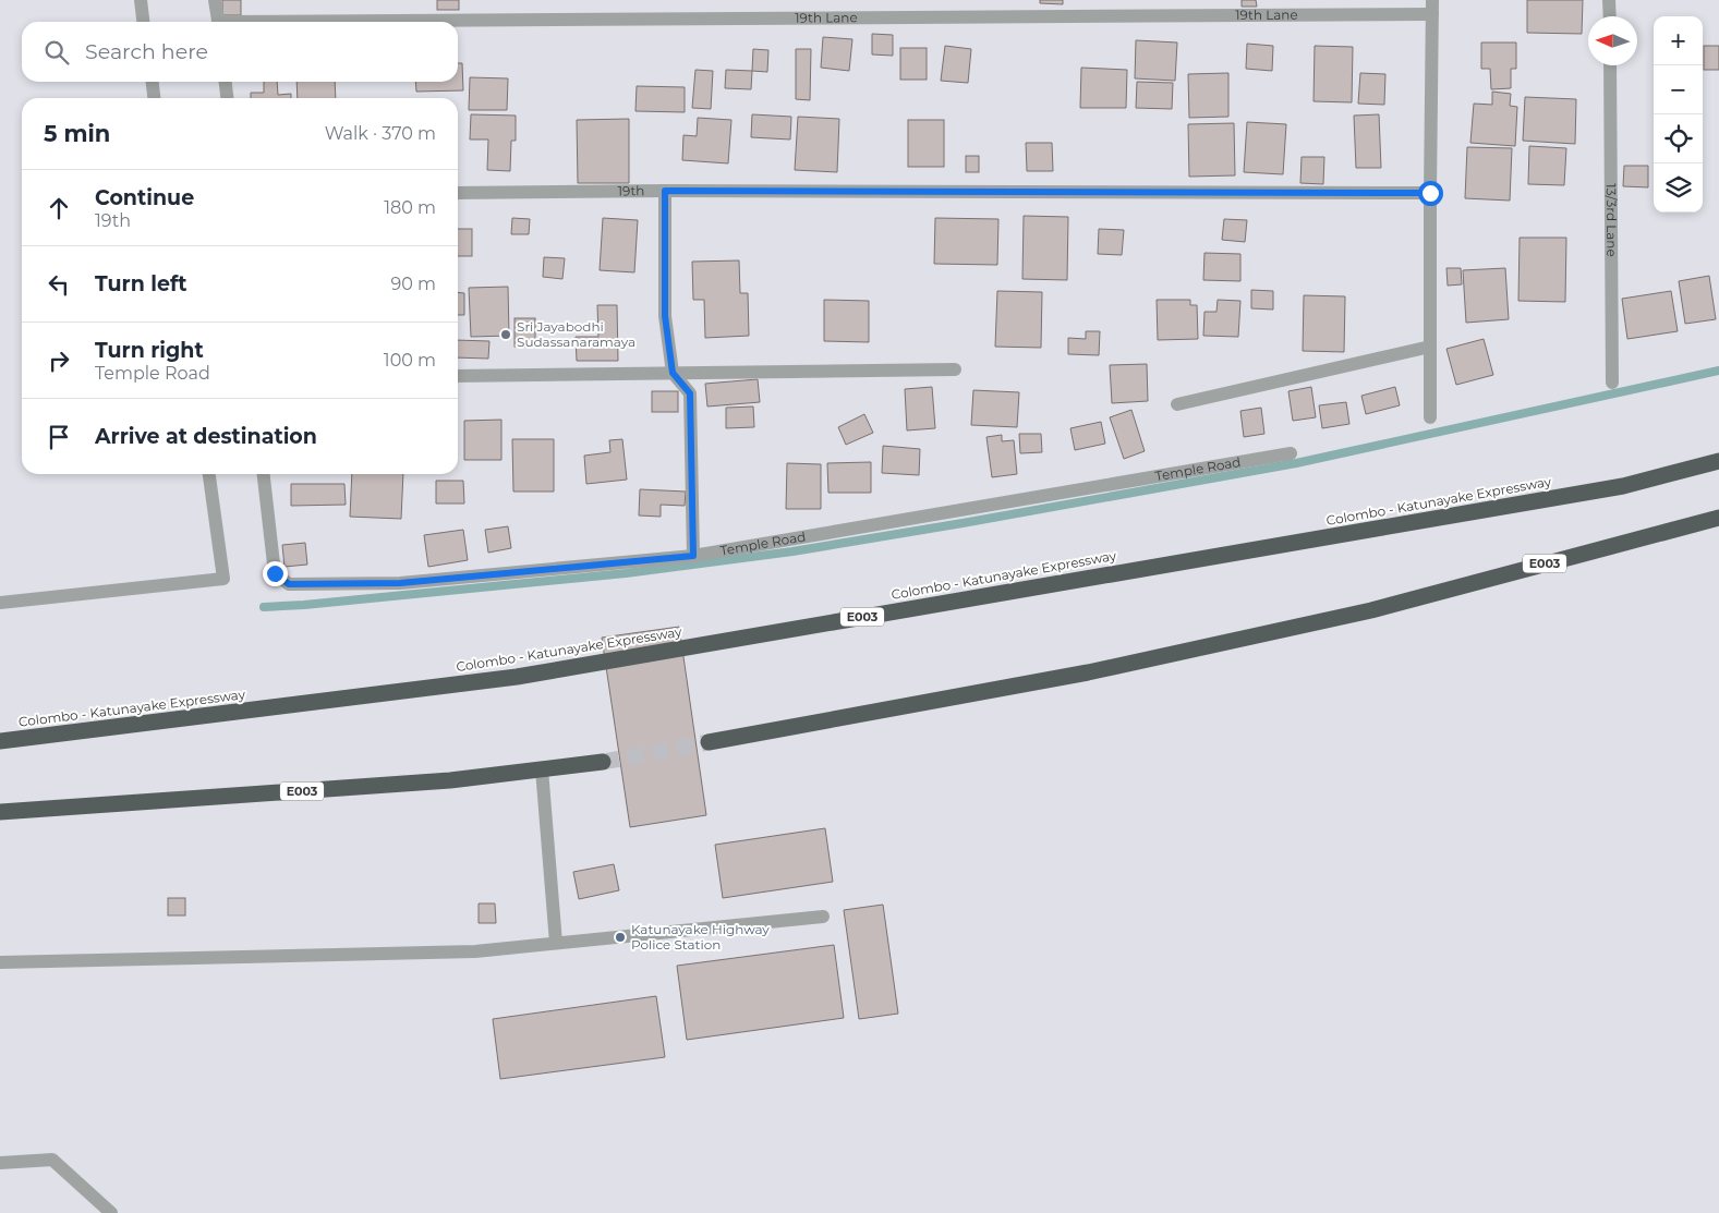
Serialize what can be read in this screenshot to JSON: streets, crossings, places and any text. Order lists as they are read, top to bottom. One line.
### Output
{"streets":{"highway":["Colombo - Katunayake Expressway","E003"],"street":["19th Lane","19th","13/3rd Lane","Temple Road"]},"places":["Sri Jayabodhi Sudassanaramaya","Katunayake Highway Police Station"],"north":"left","page":{"map_buttons":["+","−"],"search":"Search here","heading":["5 min","Walk · 370 m"],"list":[["Continue","19th","180 m"],["Turn left","90 m"],["Turn right","Temple Road","100 m"],"Arrive at destination"]}}
